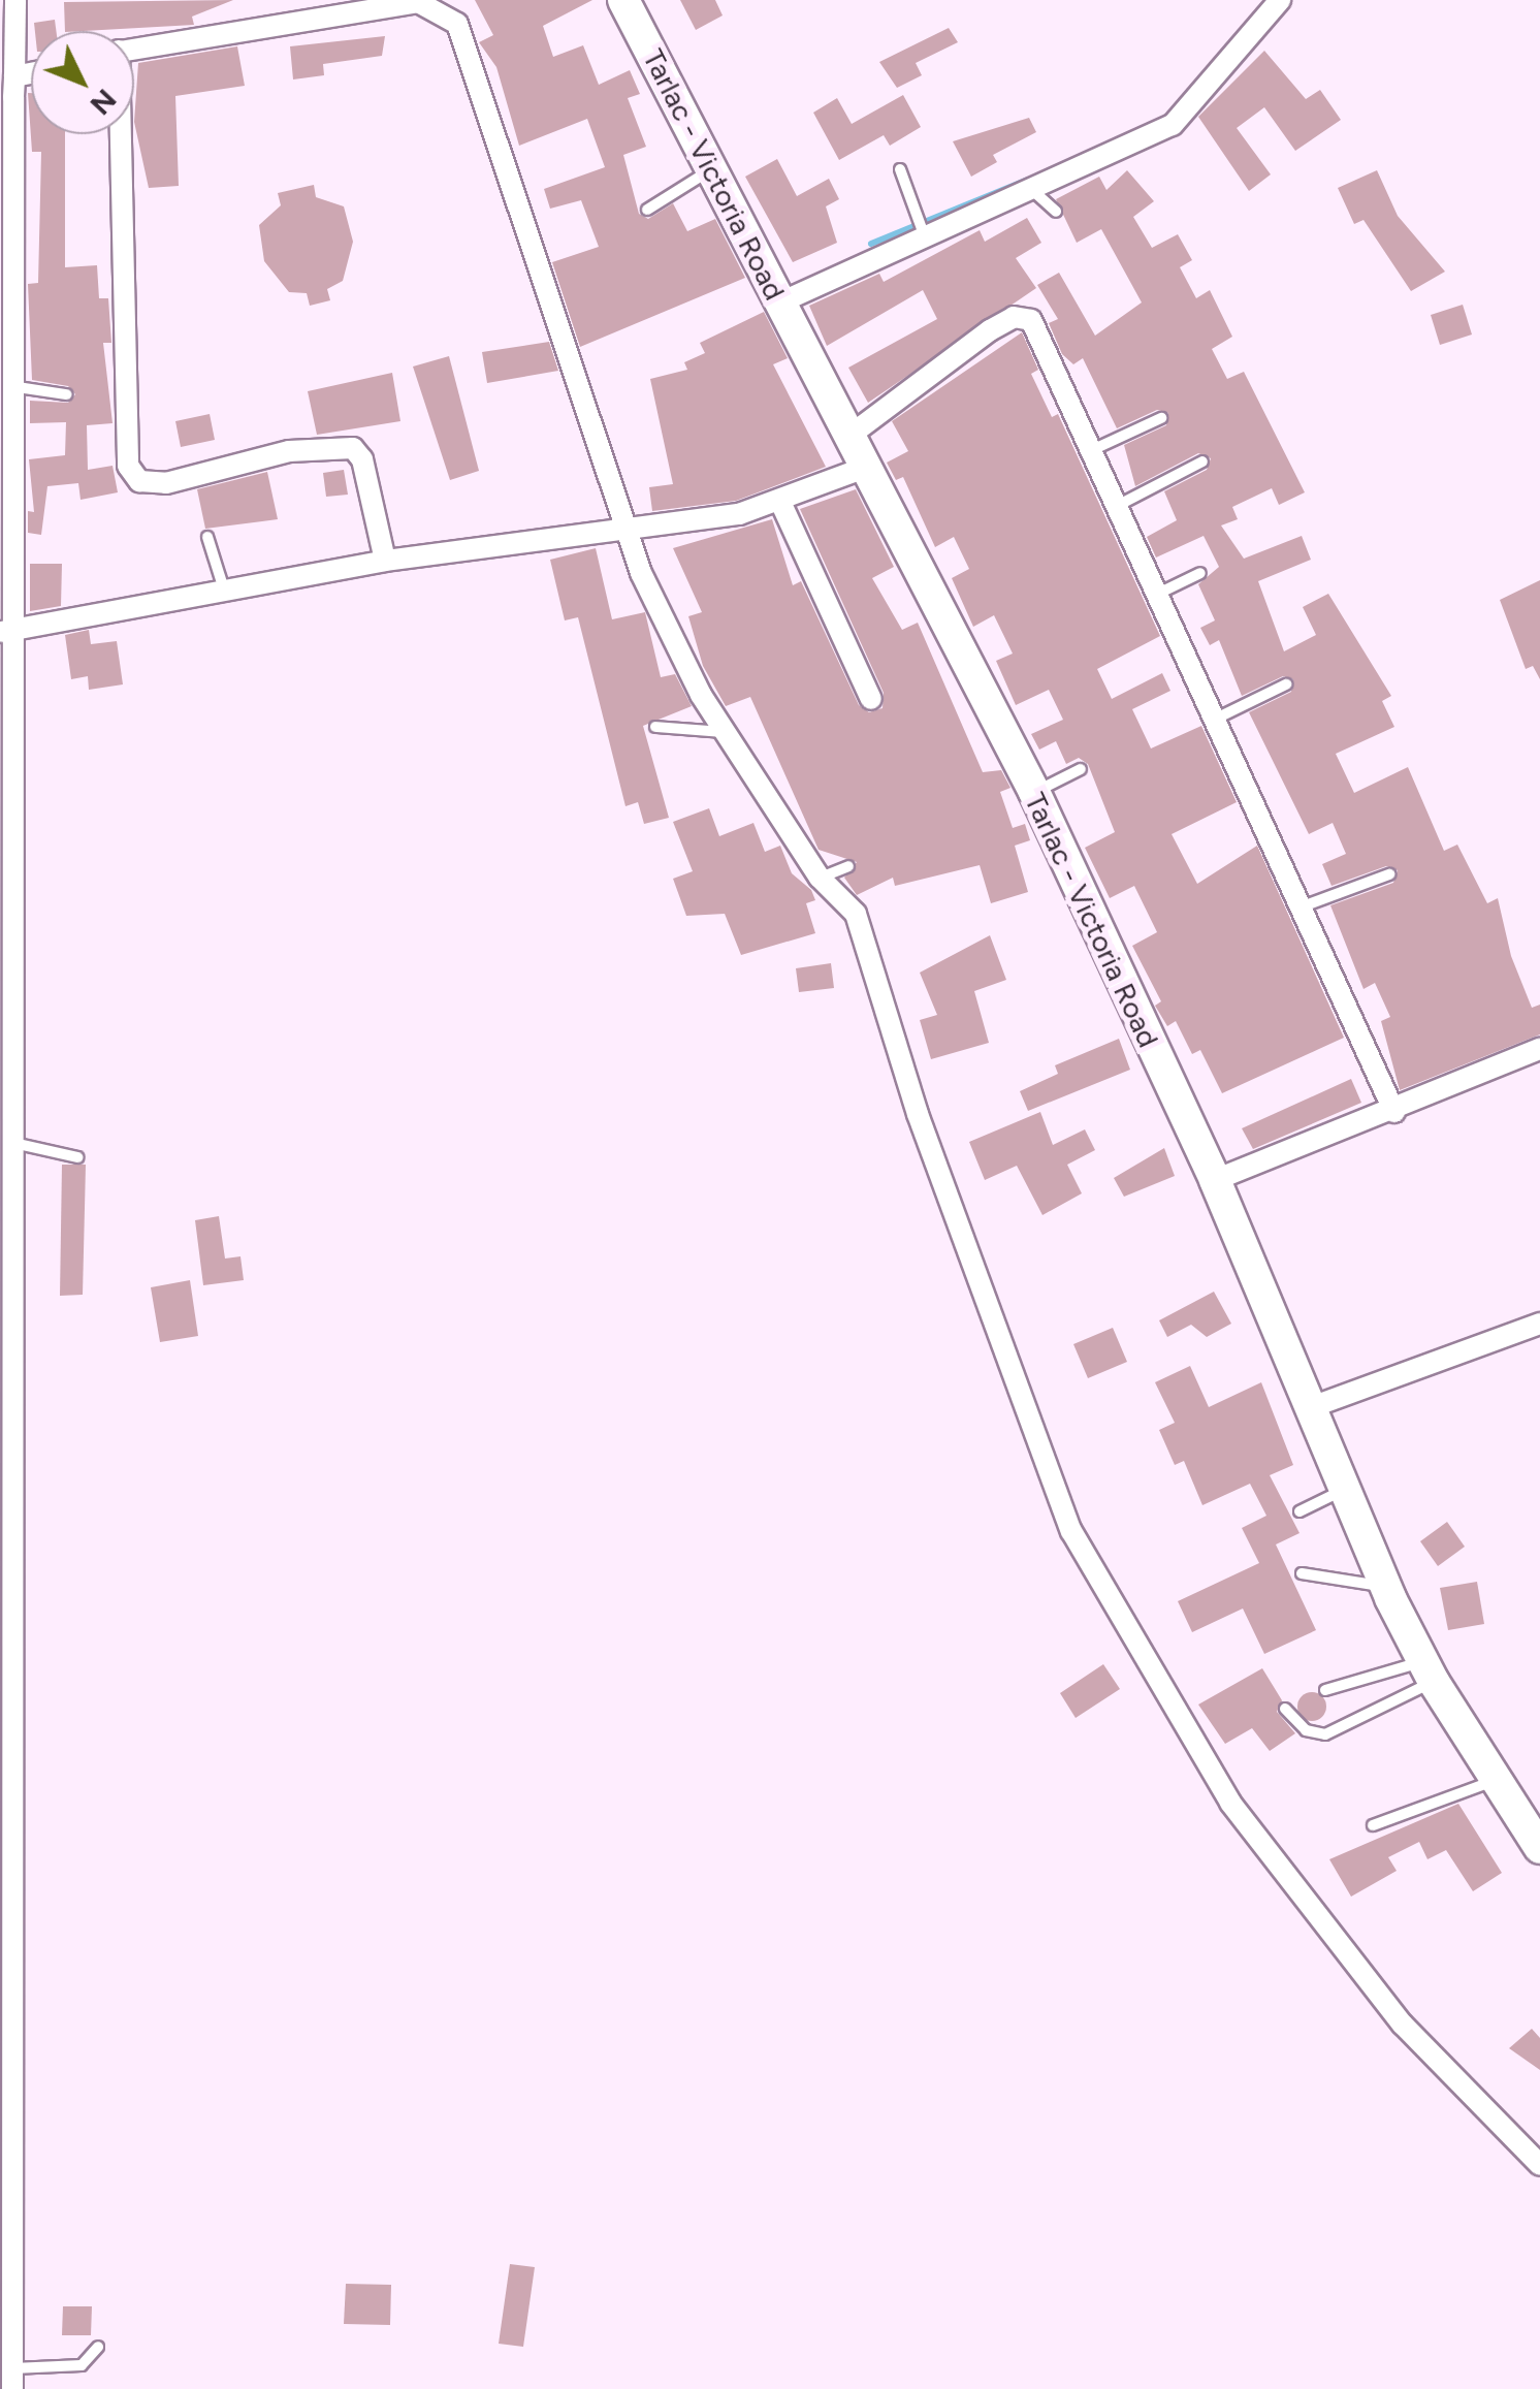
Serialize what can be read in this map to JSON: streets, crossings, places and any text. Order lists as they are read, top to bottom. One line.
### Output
{"streets":{"main road":["Tarlac - Victoria Road"]},"north":"bottom right"}
